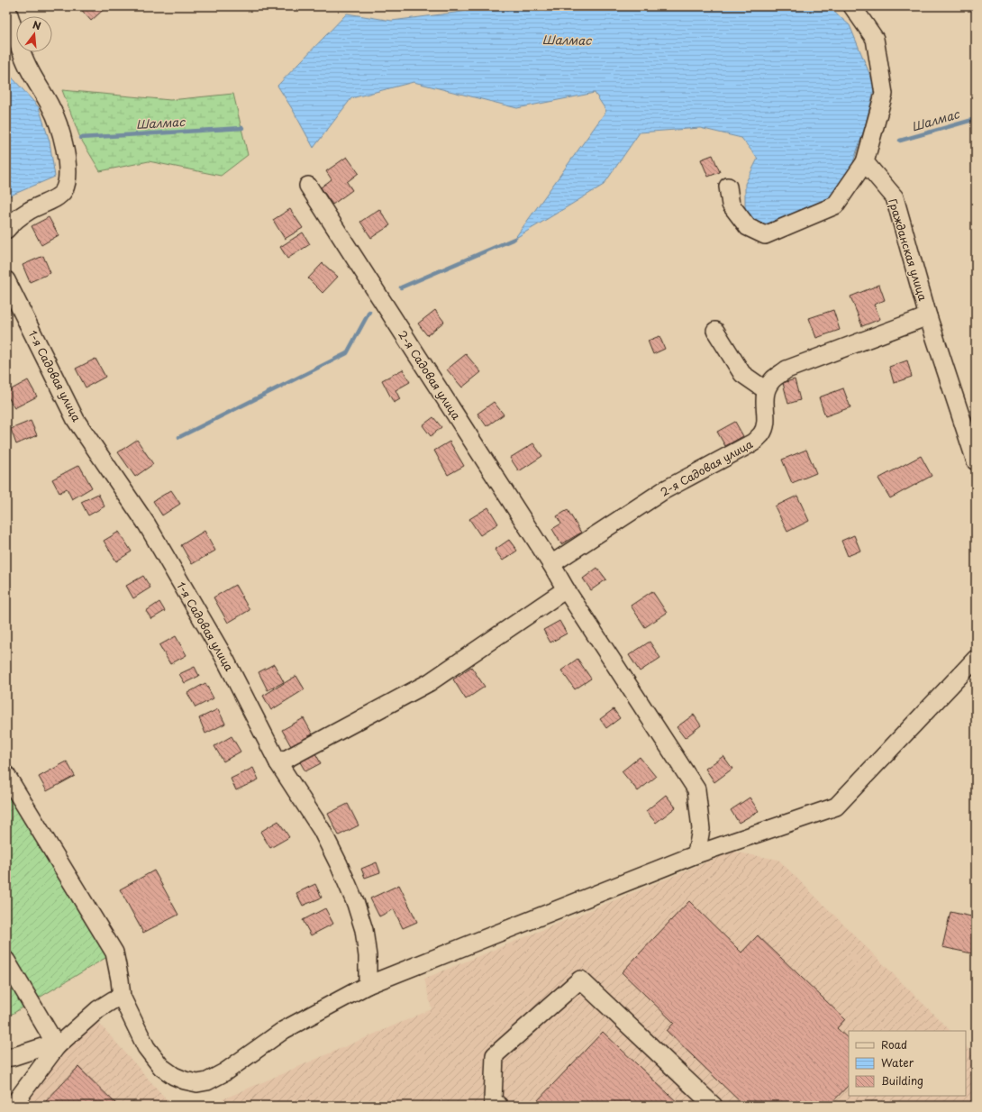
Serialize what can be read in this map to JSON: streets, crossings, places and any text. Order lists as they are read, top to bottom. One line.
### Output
{"streets":{"street":["Гражданская улица","2-я Садовая улица","1-я Садовая улица"]},"water":["Шалмас"],"legend":["Road","Water","Building"],"north":"top"}
